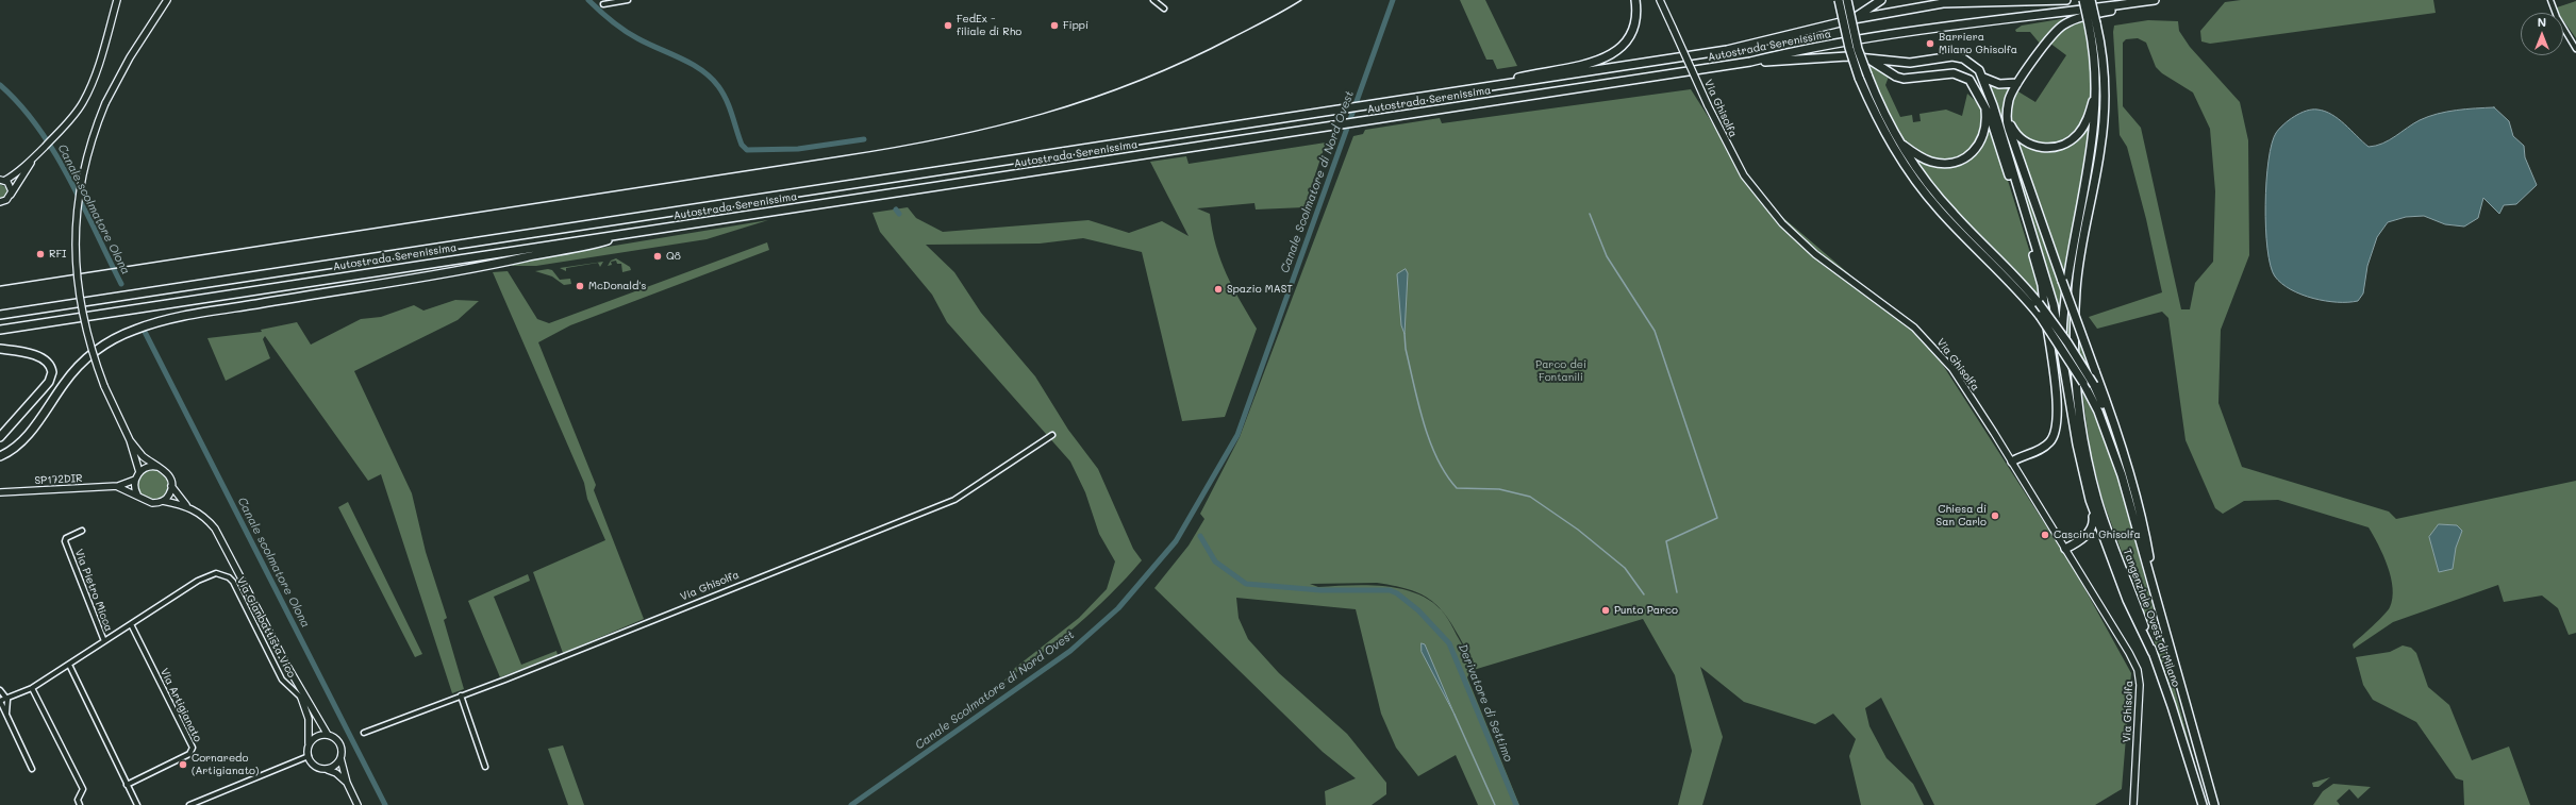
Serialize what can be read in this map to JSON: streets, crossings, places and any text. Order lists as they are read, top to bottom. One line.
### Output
{"streets":{"highway":["Autostrada Serenissima","Tangenziale Ovest di Milano"],"main road":["Via Ghisolfa","SP172DIR"],"street":["Via Pietro Micca","Via Gianbattista Vico","Via Artigianato"]},"crossings":[["Via Pietro Micca","Via Gianbattista Vico"],["Via Gianbattista Vico","Via Artigianato"]],"water":["Canale Scolmatore di Nord Ovest","Canale scolmatore Olona","Derivatore di Settimo"],"parks":["Parco dei Fontanili"],"places":["FedEx - filiale di Rho","Fippi","Barriera Milano Ghisolfa","RFI","Q8","McDonald's","Spazio MAST","Chiesa di San Carlo","Cascina Ghisolfa","Punto Parco","Cornaredo (Artigianato)"],"north":"top"}
